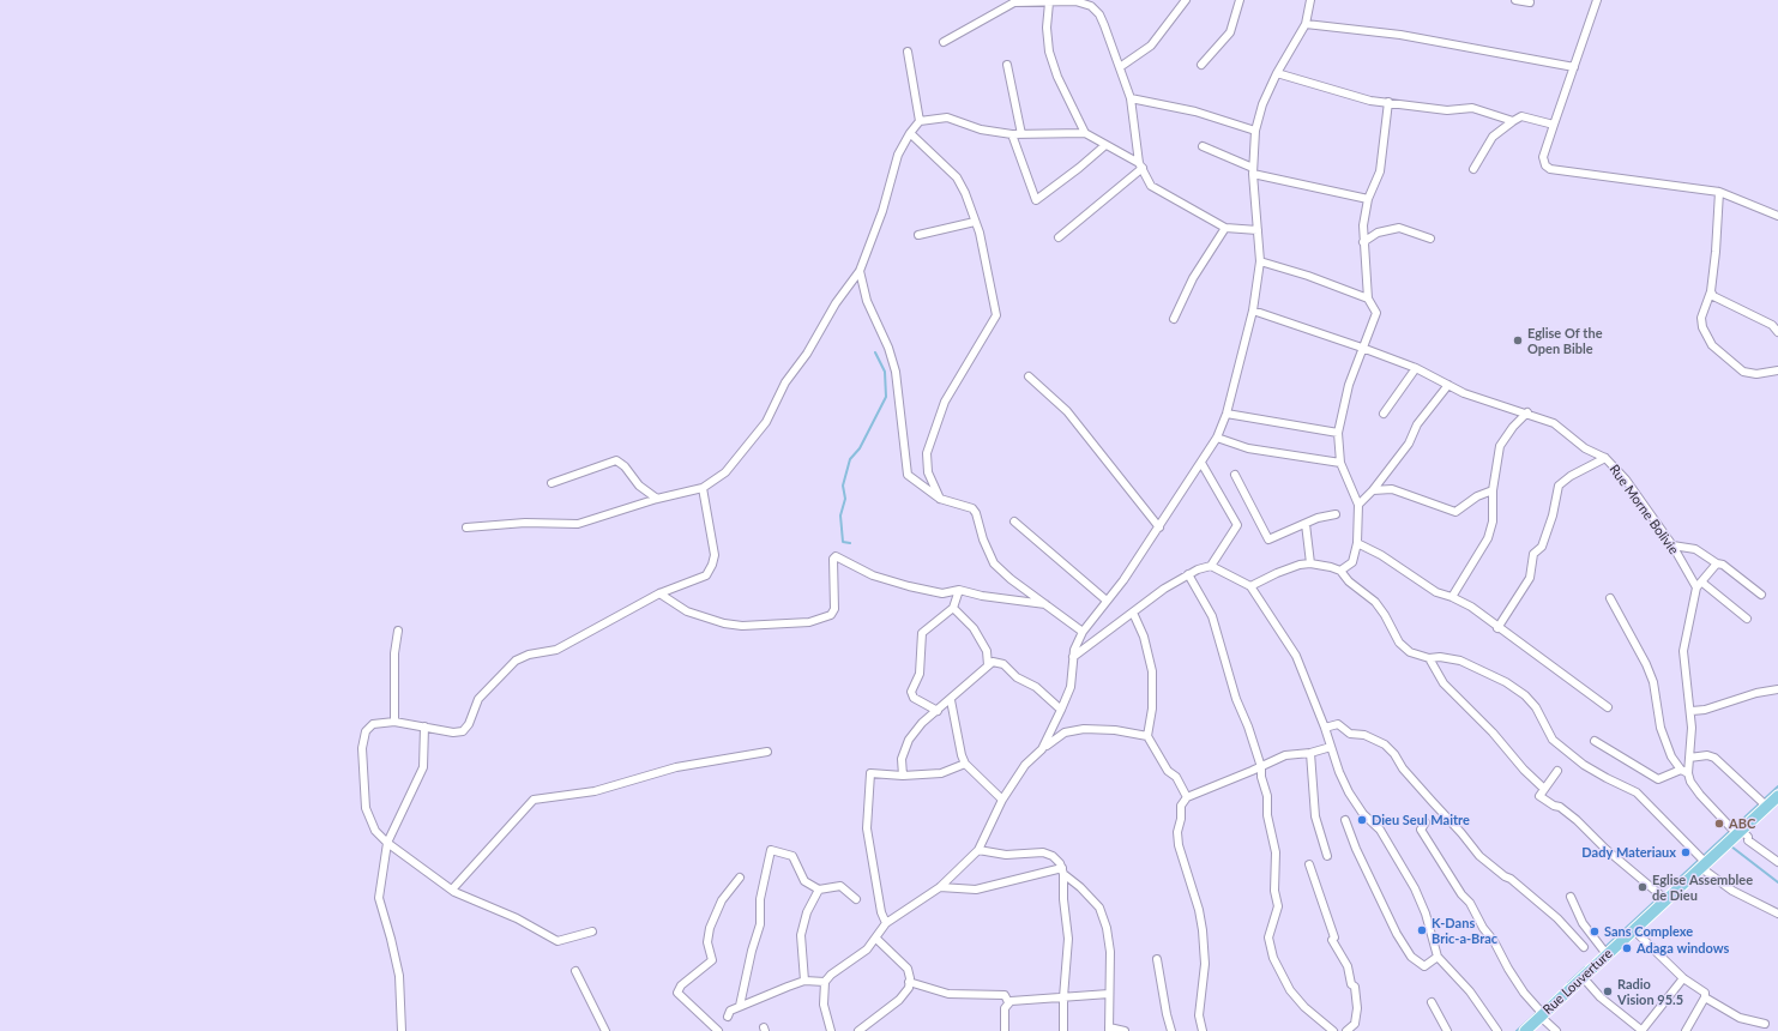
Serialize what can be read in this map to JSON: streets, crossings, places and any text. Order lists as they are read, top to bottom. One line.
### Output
{"streets":{"main road":["Rue Louverture"],"street":["Rue Morne Bolivie"]},"places":["Eglise Of the Open Bible","Dieu Seul Maitre","ABC","Dady Materiaux","Eglise Assemblee de Dieu","K-Dans Bric-a-Brac","Sans Complexe","Adaga windows","Radio Vision 95.5"]}
